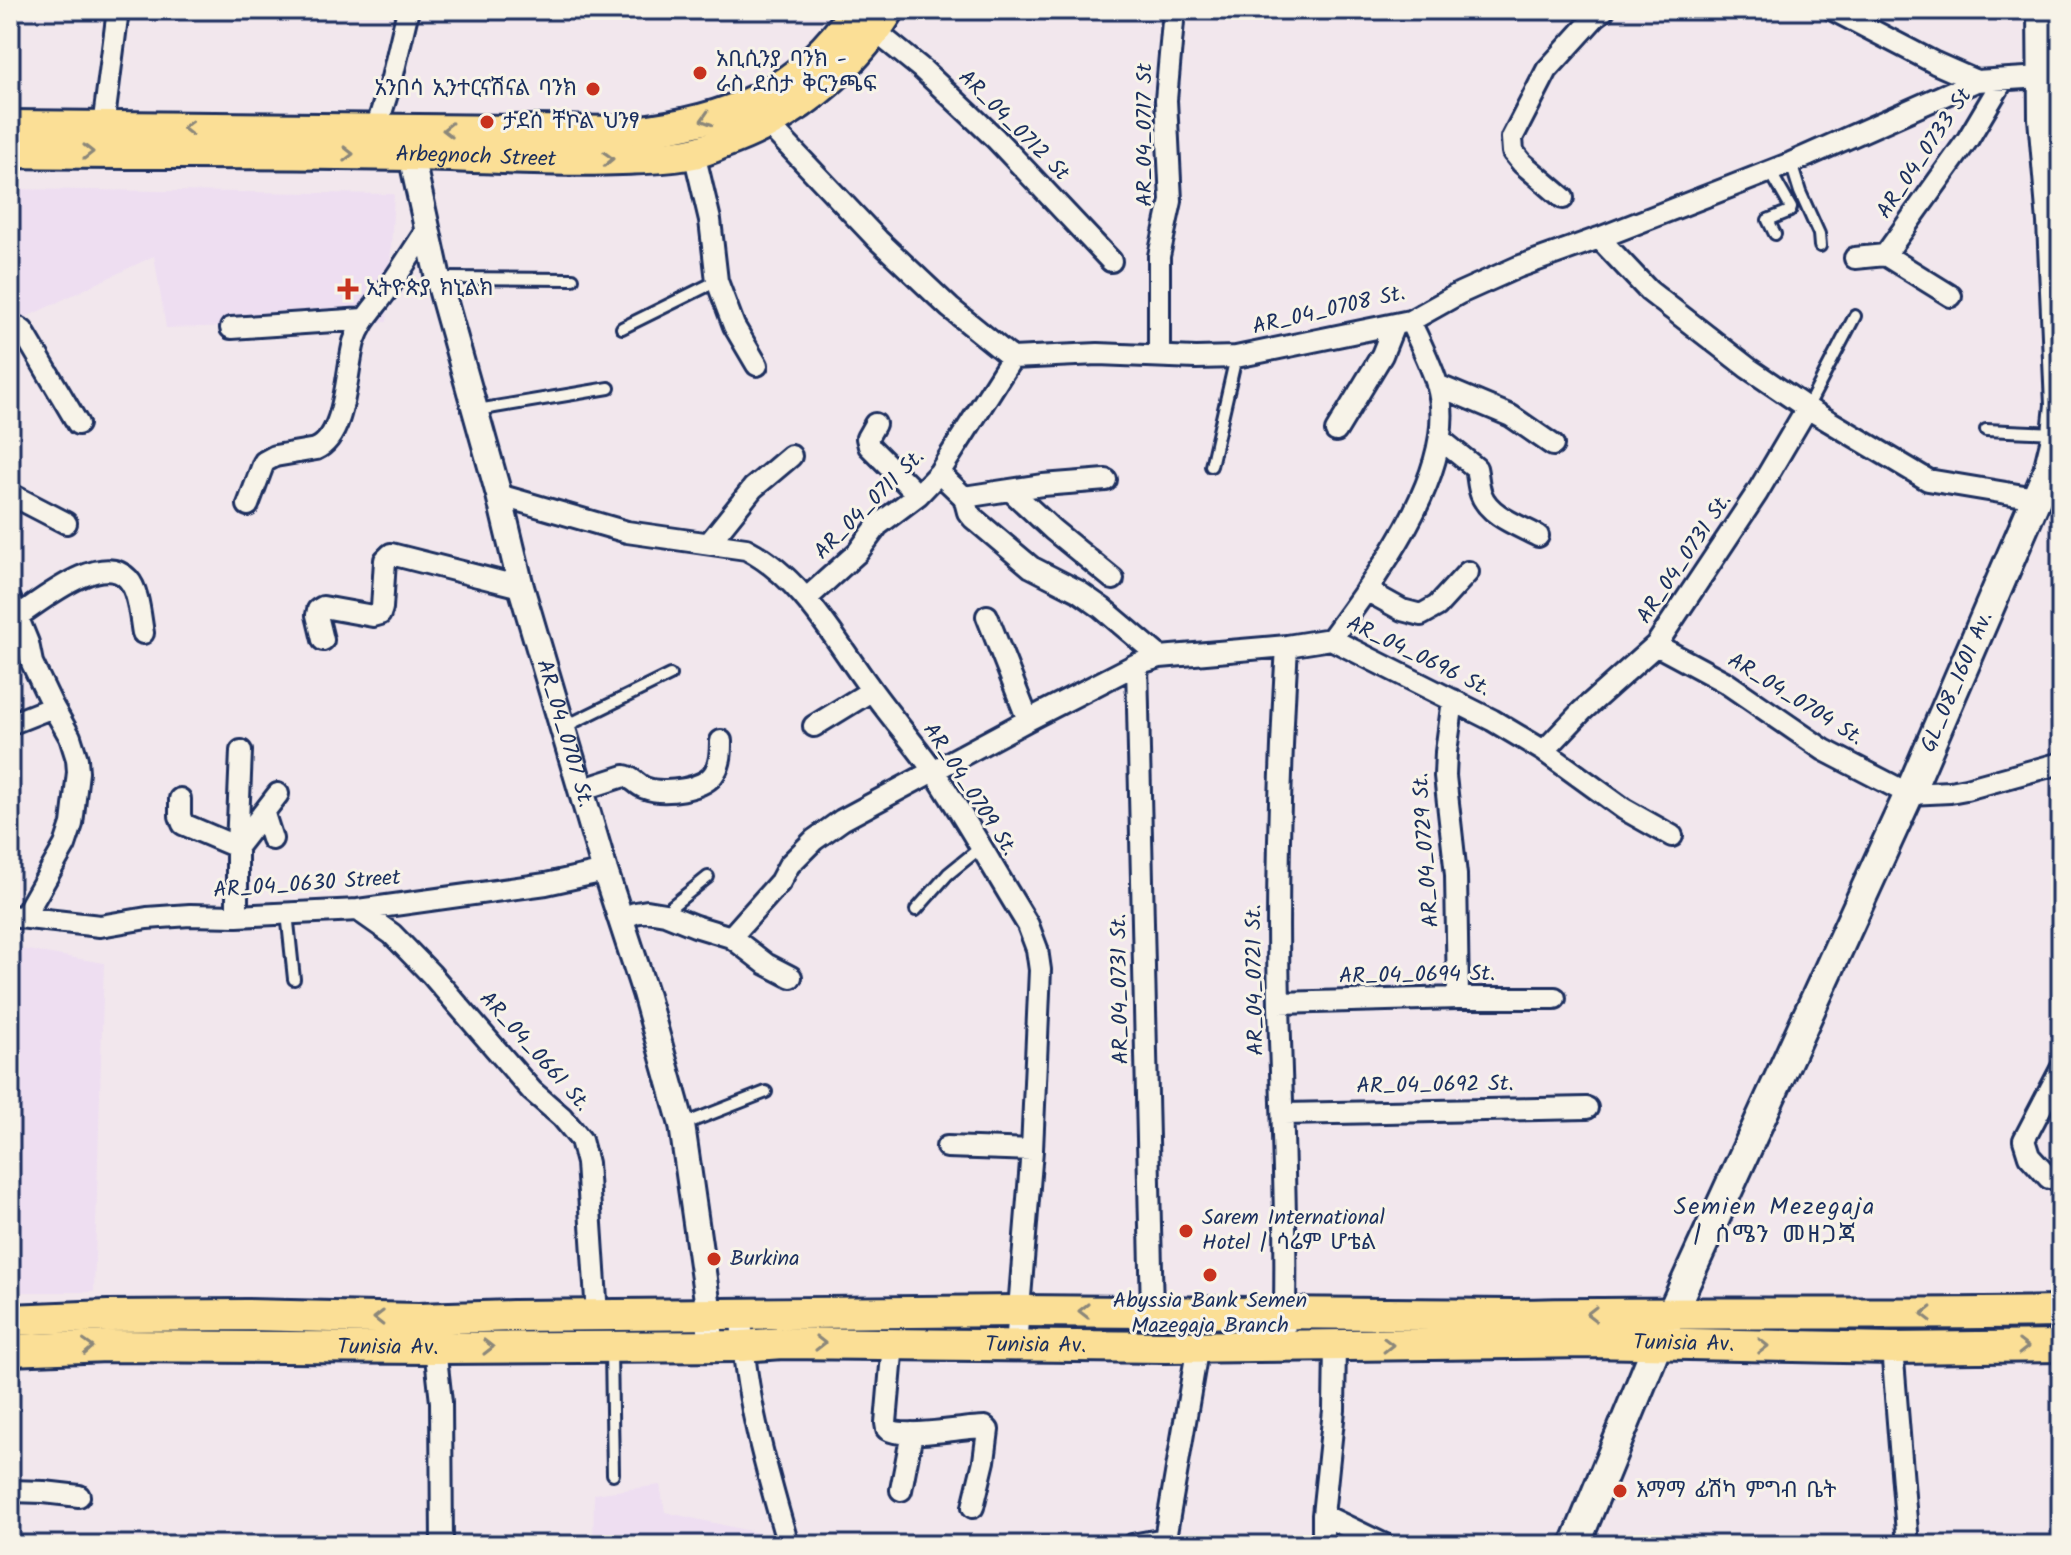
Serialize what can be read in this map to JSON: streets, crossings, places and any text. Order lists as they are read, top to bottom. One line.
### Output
{"streets":{"main road":["Arbegnoch Street","GL_08_1601 Av.","Tunisia Av."],"street":["AR_04_0712 St","AR_04_0717 St","AR_04_0733 St","AR_04_0708 St.","AR_04_0711 St.","AR_04_0731 St.","AR_04_0696 St.","AR_04_0704 St.","AR_04_0707 St.","AR_04_0709 St.","AR_04_0729 St.","AR_04_0630 Street","AR_04_0694 St.","AR_04_0721 St.","AR_04_0661 St.","AR_04_0692 St."]},"crossings":[["AR_04_0712 St","Arbegnoch Street"],["AR_04_0717 St","AR_04_0708 St."],["AR_04_0733 St","AR_04_0708 St."],["Arbegnoch Street","AR_04_0707 St."],["AR_04_0708 St.","AR_04_0711 St."],["AR_04_0708 St.","GL_08_1601 Av."],["AR_04_0711 St.","AR_04_0709 St."],["AR_04_0731 St.","AR_04_0696 St."],["AR_04_0731 St.","AR_04_0704 St."],["AR_04_0731 St.","Tunisia Av."],["AR_04_0696 St.","AR_04_0709 St."],["AR_04_0696 St.","AR_04_0729 St."],["AR_04_0696 St.","AR_04_0721 St."],["GL_08_1601 Av.","AR_04_0704 St."],["GL_08_1601 Av.","Tunisia Av."],["AR_04_0707 St.","AR_04_0709 St."],["AR_04_0707 St.","AR_04_0630 Street"],["AR_04_0707 St.","Tunisia Av."],["AR_04_0709 St.","Tunisia Av."],["AR_04_0729 St.","AR_04_0694 St."],["AR_04_0630 Street","AR_04_0661 St."],["AR_04_0694 St.","AR_04_0721 St."],["AR_04_0721 St.","AR_04_0692 St."],["AR_04_0721 St.","Tunisia Av."],["AR_04_0661 St.","Tunisia Av."]],"districts":["Semien Mezegaja | ሰሜን መዘጋጃ"],"places":{"other":["አቢሲንያ ባንክ - ራስ ደስታ ቅርንጫፍ","አንበሳ ኢንተርናሽናል ባንክ","ታደሰ ቸኮል ህንፃ","Sarem International Hotel | ሳሬም ሆቴል","Burkina","Abyssia Bank Semen Mazegaja Branch","እማማ ፊሽካ ምግብ ቤት"],"health":["ኢትዮጵያ ክኒልክ"]}}
